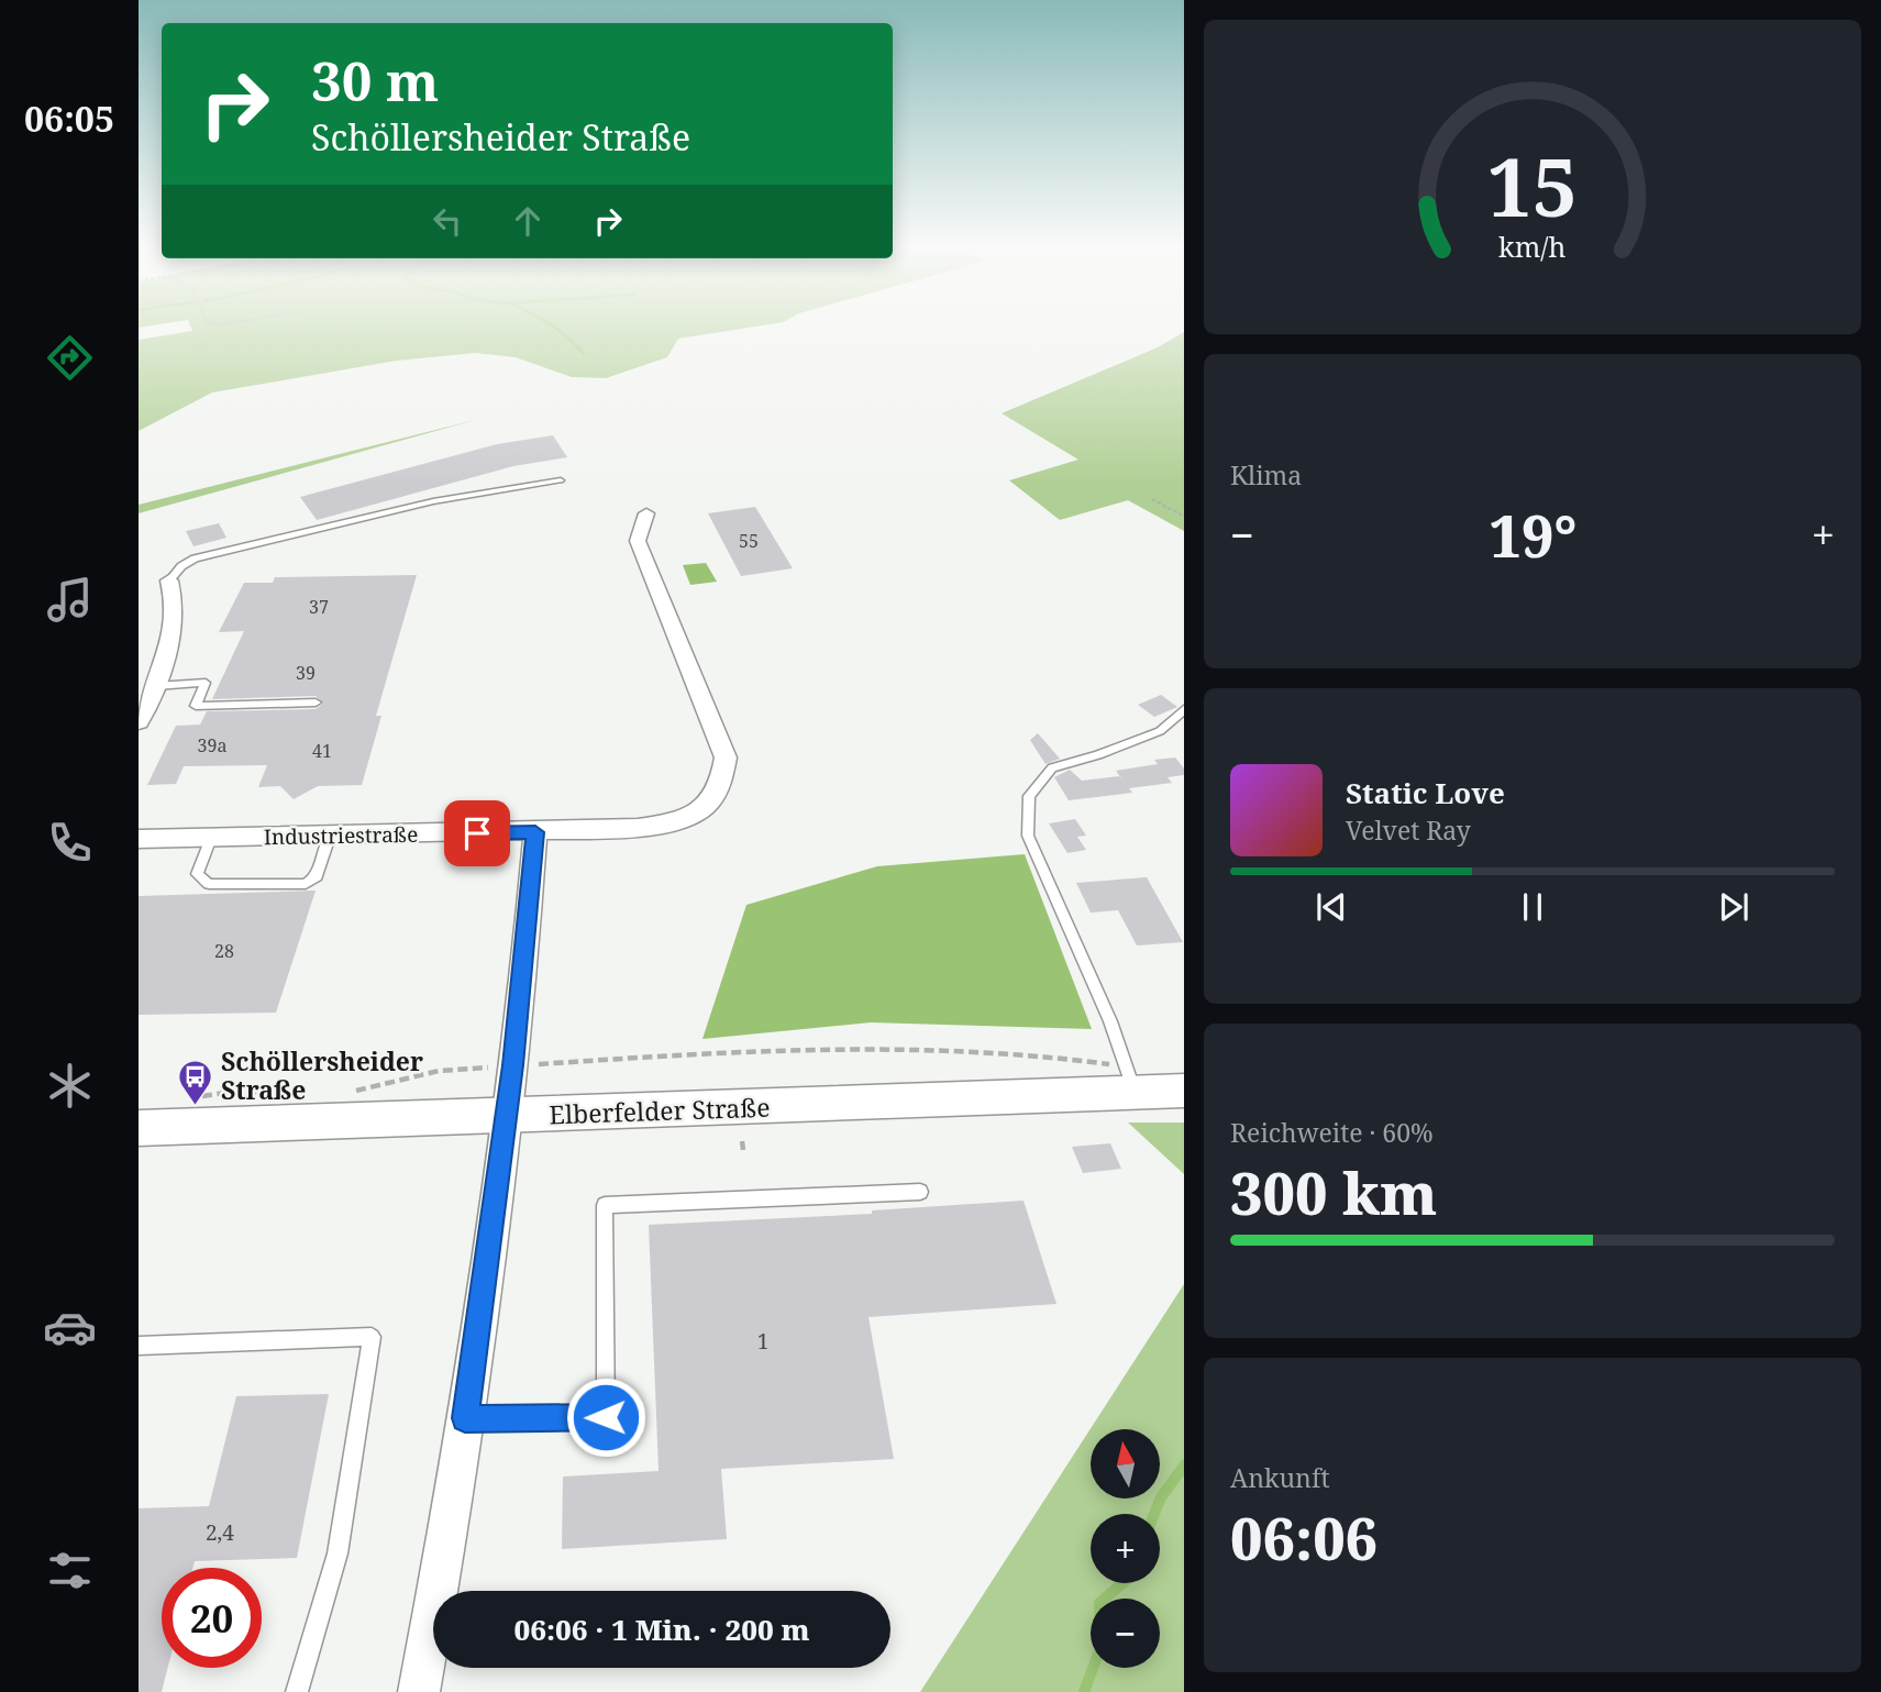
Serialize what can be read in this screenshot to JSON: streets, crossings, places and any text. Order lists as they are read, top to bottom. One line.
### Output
{"streets":{"street":["Industriestraße","Elberfelder Straße"]},"places":{"bus stop":["Schöllersheider Straße"]},"house_numbers":["55","37","39","39a","41","28","1","2,4"],"north":"top","page":{"tabs":"06:05","turn":["30 m","Schöllersheider Straße"],"tile":["Klima",["Reichweite · 60%","300 km"],["Ankunft","06:06"]],"heat":["−","19°","+"],"song":["Static Love","Velvet Ray"],"map_buttons":["+","−"],"limit":"20","trip":"06:06 · 1 Min. · 200 m","gauge":["15","km/h"]}}
